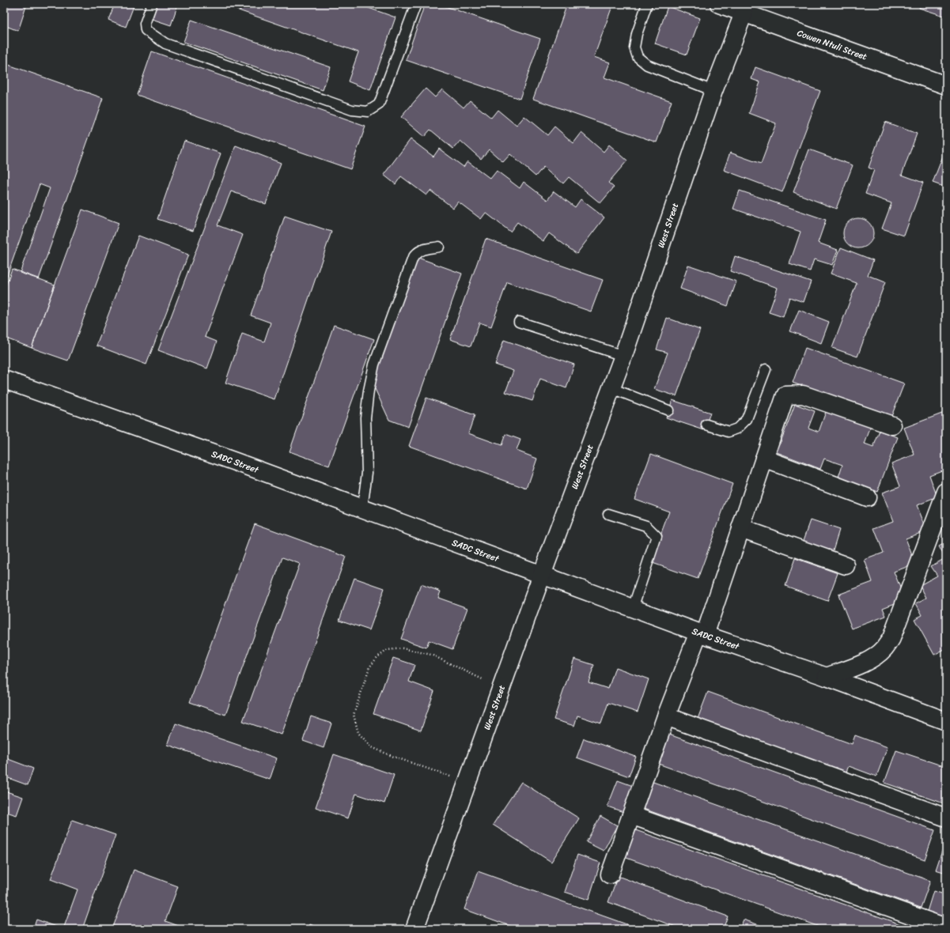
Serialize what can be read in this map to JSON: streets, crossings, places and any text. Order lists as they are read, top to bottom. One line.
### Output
{"streets":{"street":["Cowen Ntuli Street","West Street","SADC Street"]},"crossings":[["Cowen Ntuli Street","West Street"],["West Street","SADC Street"]]}
